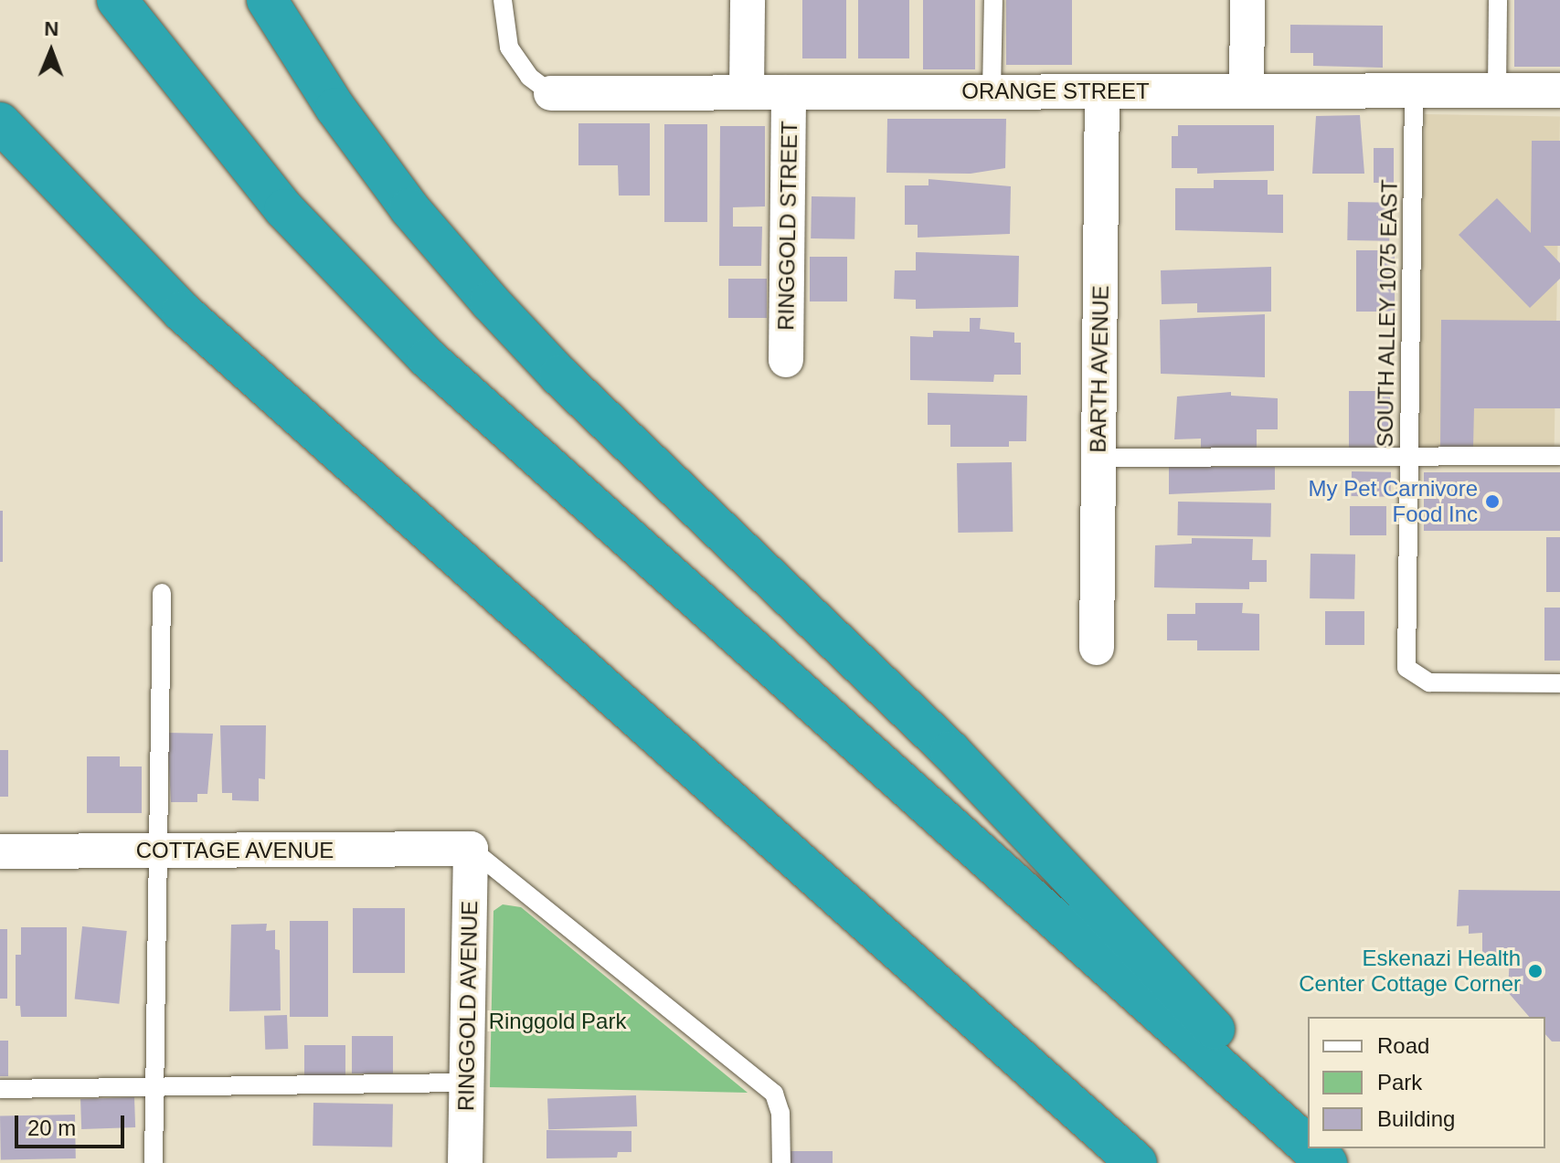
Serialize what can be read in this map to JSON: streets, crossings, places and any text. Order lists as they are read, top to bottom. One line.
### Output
{"streets":{"street":["ORANGE STREET","RINGGOLD STREET","BARTH AVENUE","COTTAGE AVENUE","RINGGOLD AVENUE"],"lane":["SOUTH ALLEY 1075 EAST"]},"crossings":[["ORANGE STREET","RINGGOLD STREET"],["ORANGE STREET","SOUTH ALLEY 1075 EAST"],["ORANGE STREET","BARTH AVENUE"],["COTTAGE AVENUE","RINGGOLD AVENUE"]],"parks":["Ringgold Park"],"places":["My Pet Carnivore Food Inc","Eskenazi Health Center Cottage Corner"],"legend":["Road","Park","Building"],"scale_bar":"20 m","north":"top"}
